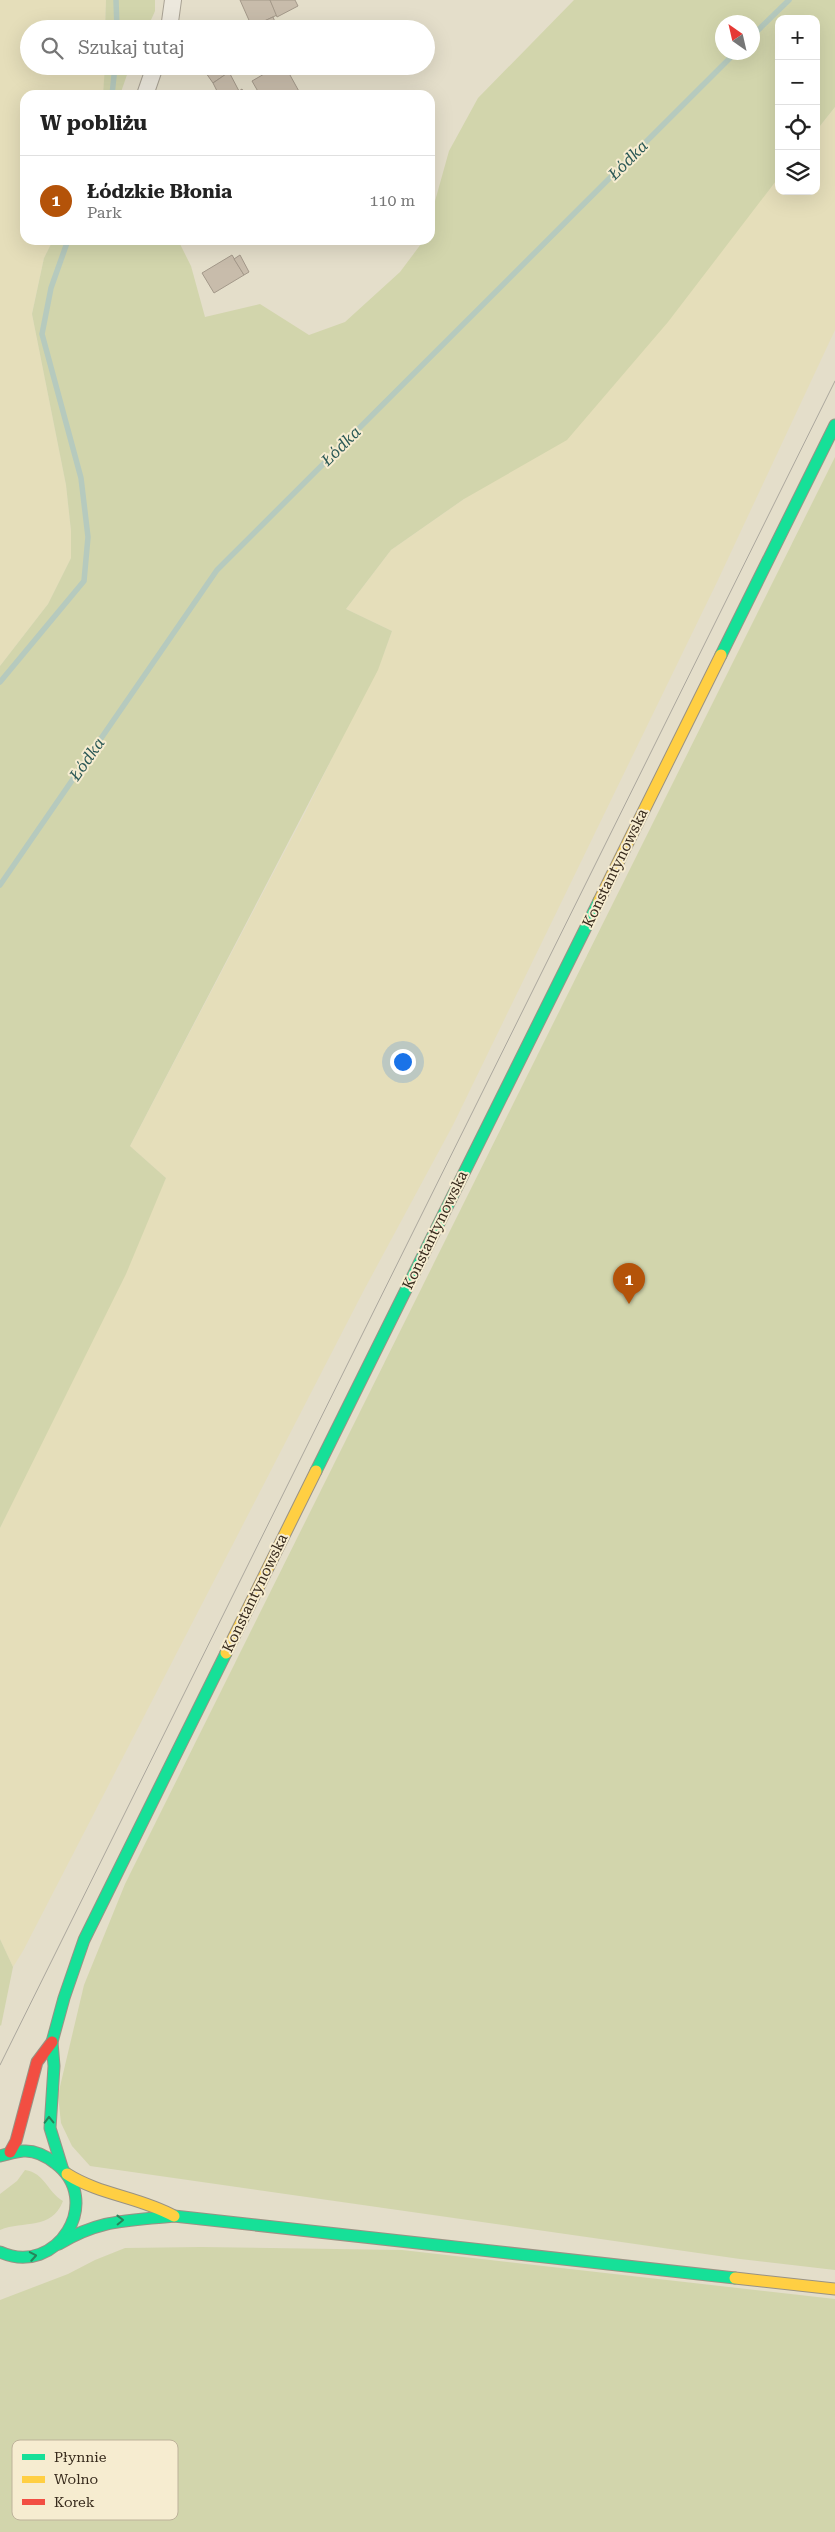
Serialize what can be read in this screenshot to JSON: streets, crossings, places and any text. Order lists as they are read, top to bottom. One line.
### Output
{"streets":{"main road":["Konstantynowska"]},"water":["Łódka"],"legend":["Płynnie","Wolno","Korek"],"north":"top left","page":{"map_buttons":["+","−"],"search":"Szukaj tutaj","heading":"W pobliżu","list":[{"mark":"1","name":"Łódzkie Błonia","note":"Park","value":"110 m"}],"pins":"1"}}
